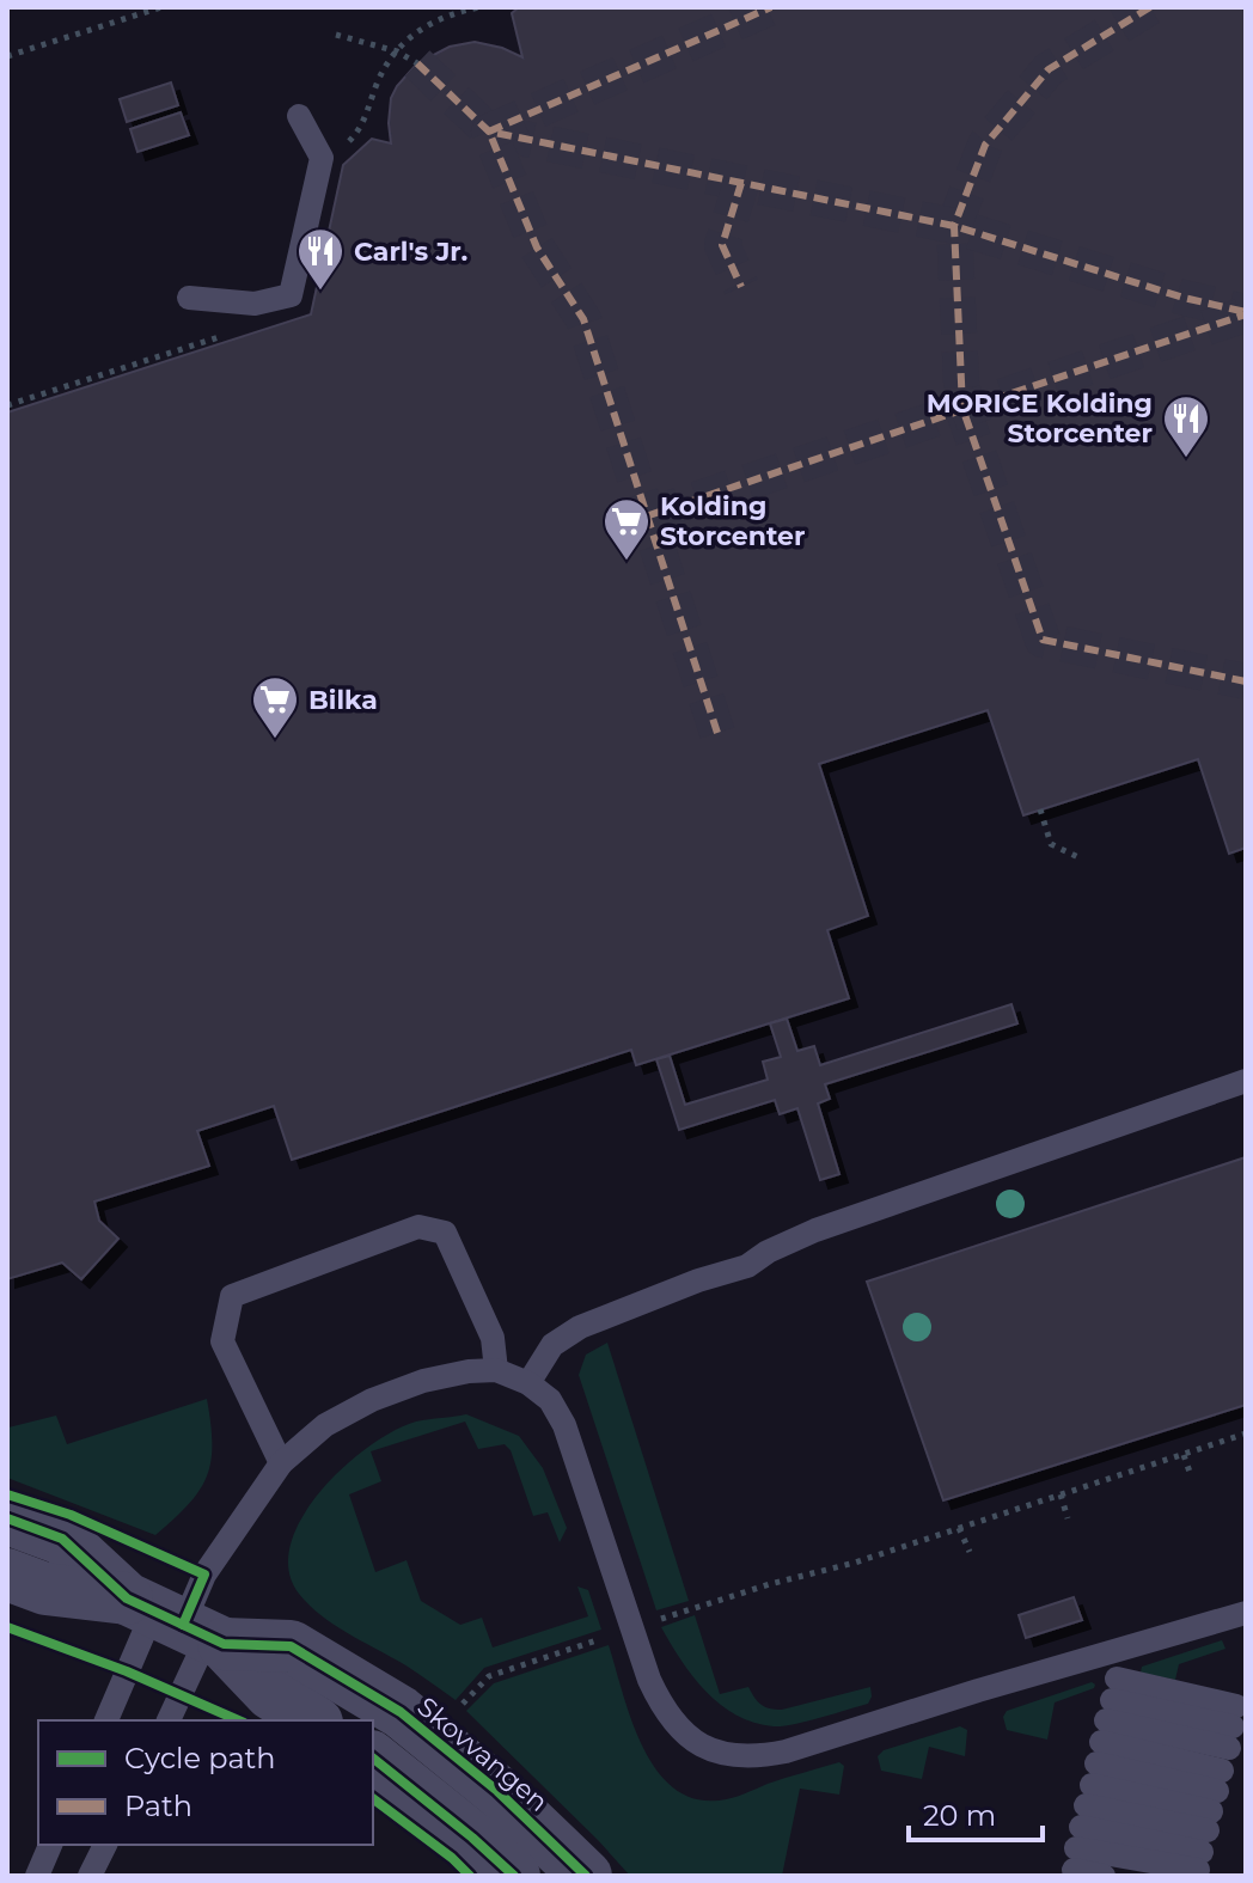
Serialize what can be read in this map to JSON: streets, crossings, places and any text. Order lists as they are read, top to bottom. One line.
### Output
{"streets":{"street":["Skovvangen"]},"places":{"restaurant":["Carl's Jr.","MORICE Kolding Storcenter"],"supermarket":["Kolding Storcenter","Bilka"]},"legend":["Cycle path","Path"],"scale_bar":"20 m"}
